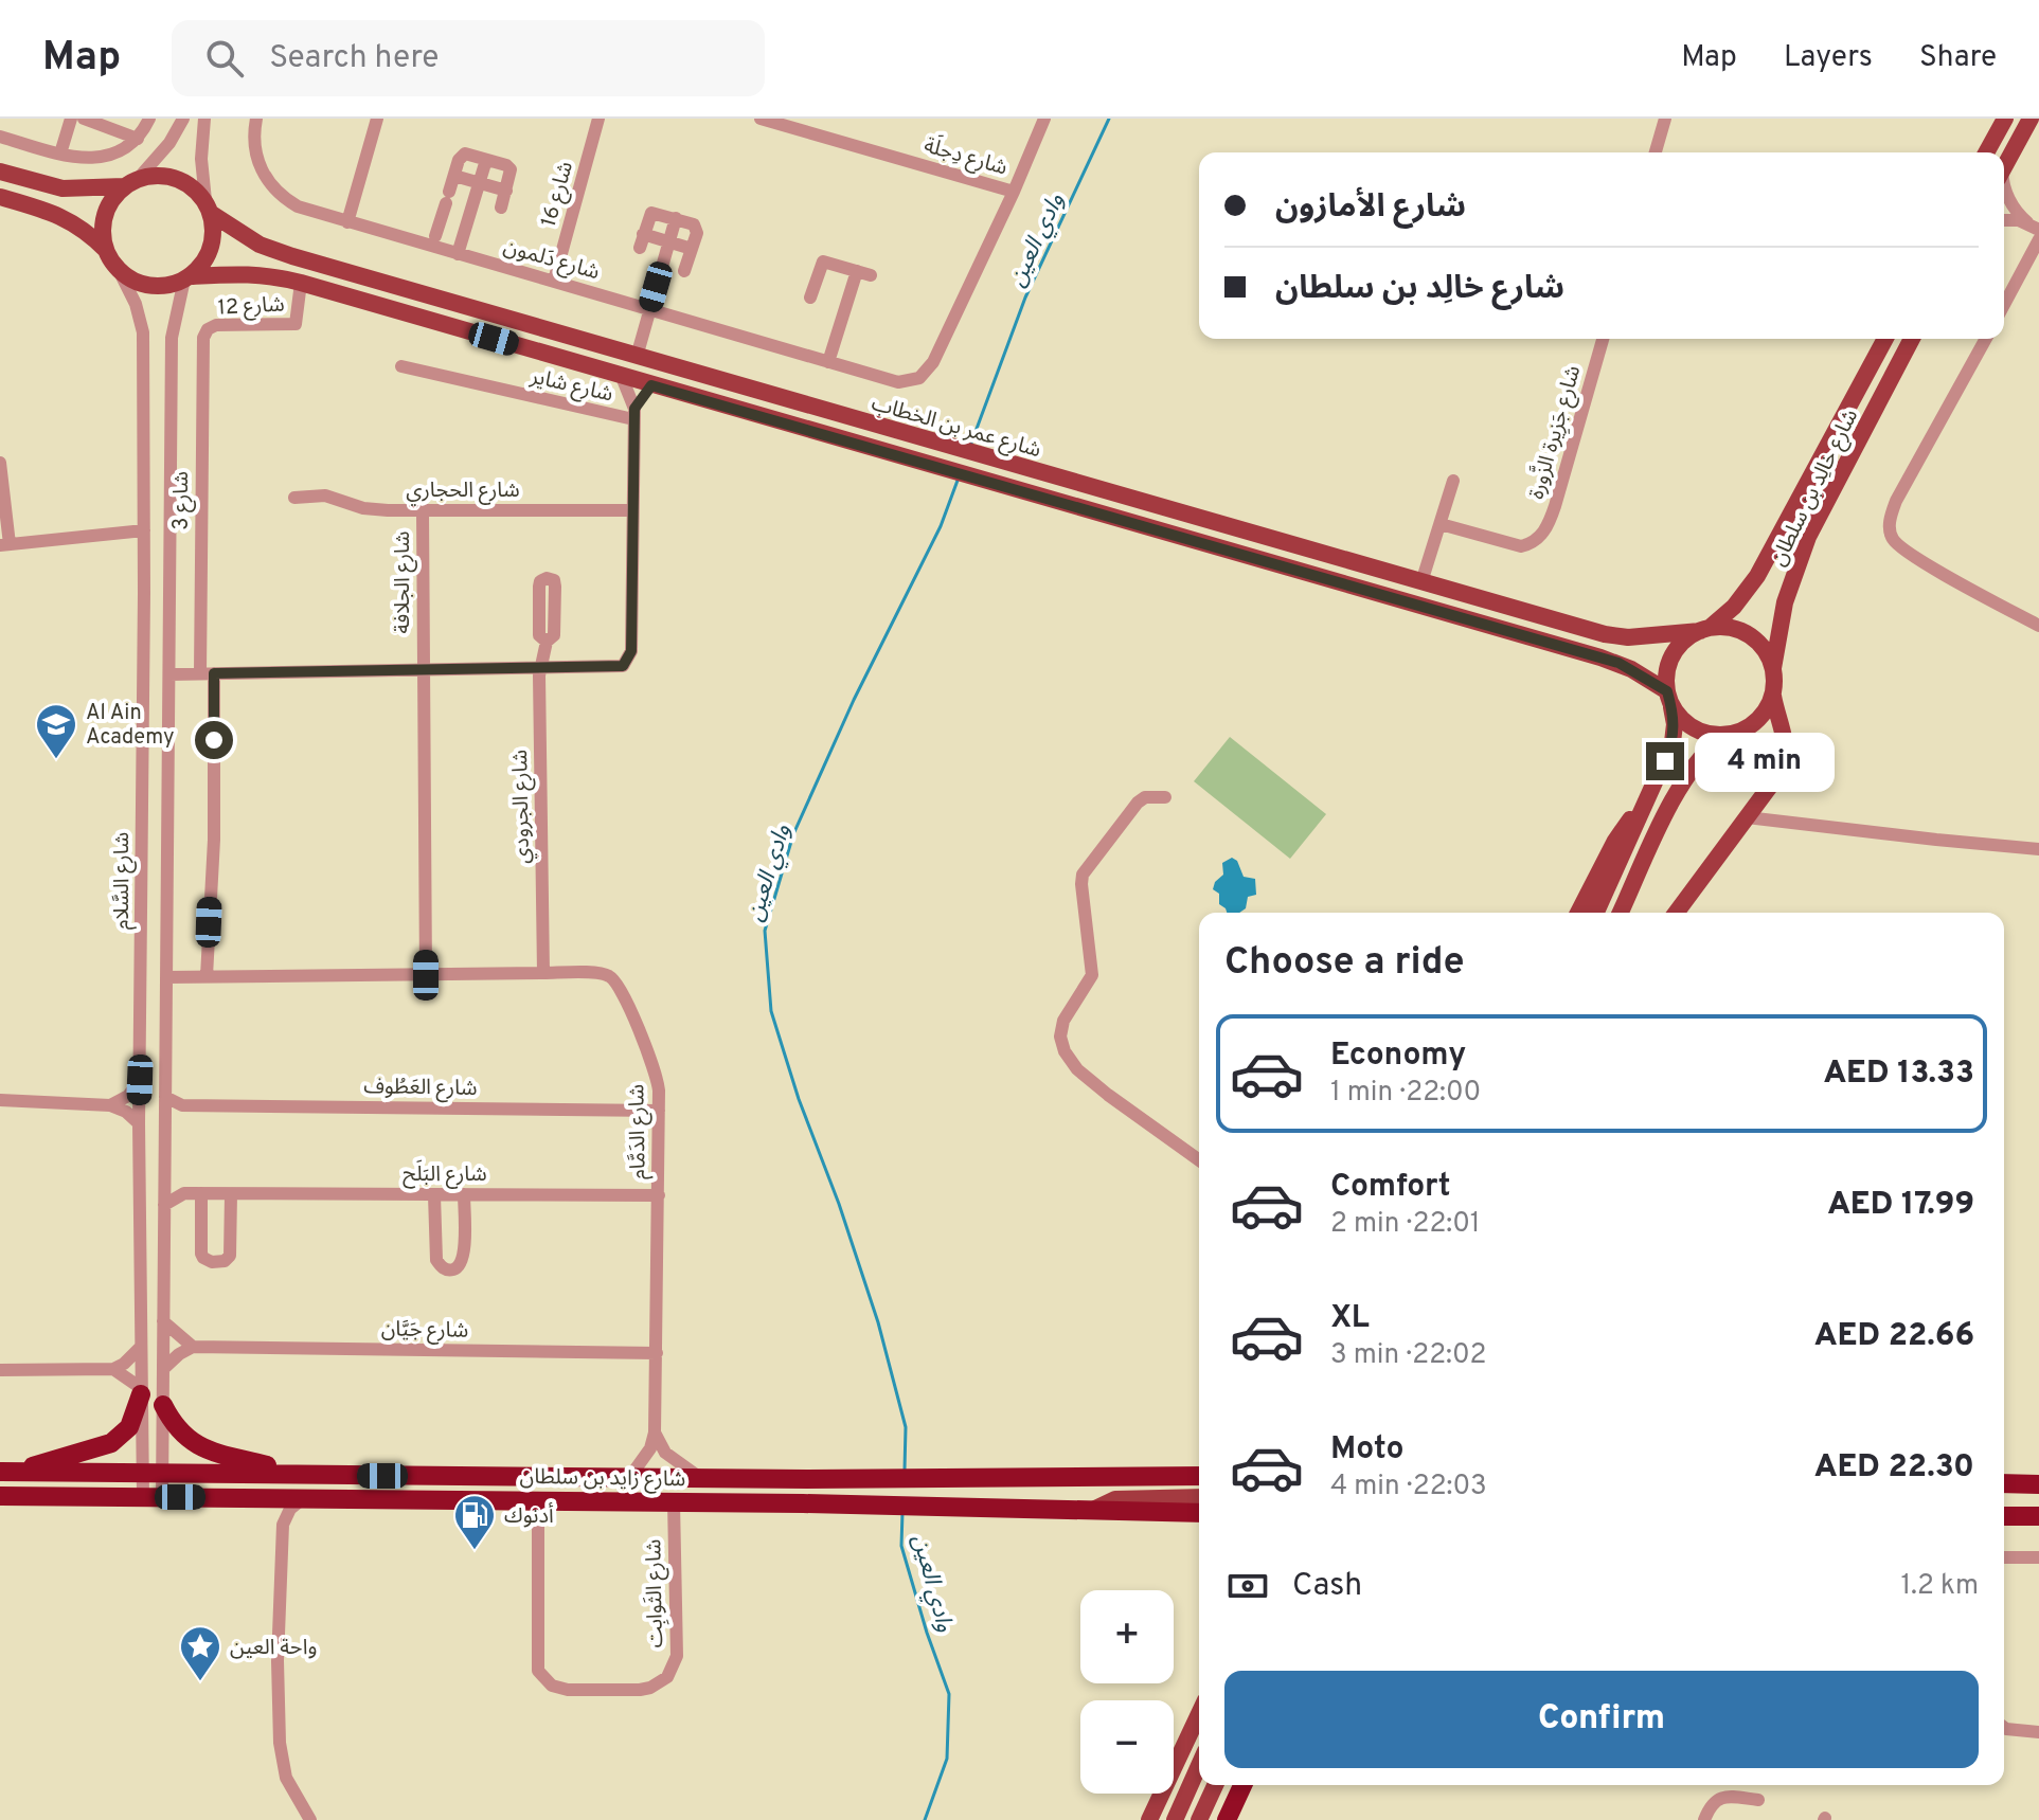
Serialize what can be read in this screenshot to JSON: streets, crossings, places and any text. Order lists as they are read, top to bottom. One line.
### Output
{"streets":{"highway":["شارع زايد بن سلطان"],"main road":["شارع عمر بن الخطاب","شارع خالِد بن سلطان"],"street":["شارع دِجلَة","شارع 16","شارع دَلمون","شارع 12","شارع شاير","شارع جَزِيرة الزَّورة","شارع الحجاري","شارع 3","شارع الجلافة","شارع الجرودي","شارع السَّلام","شارع العَطُوف","شارع الدَمَّام","شارع البَلَح","شارع جَيَّان","شارع الثَوابِت"]},"crossings":[["شارع دِجلَة","شارع دَلمون"],["شارع 16","شارع دَلمون"],["شارع 12","شارع 3"],["شارع عمر بن الخطاب","شارع خالِد بن سلطان"],["شارع عمر بن الخطاب","شارع السَّلام"],["شارع الحجاري","شارع الجلافة"],["شارع 3","شارع الدَمَّام"],["شارع الجلافة","شارع الدَمَّام"],["شارع الجرودي","شارع الدَمَّام"],["شارع السَّلام","شارع العَطُوف"],["شارع السَّلام","شارع الدَمَّام"],["شارع السَّلام","شارع زايد بن سلطان"],["شارع العَطُوف","شارع الدَمَّام"],["شارع الدَمَّام","شارع البَلَح"],["شارع الدَمَّام","شارع جَيَّان"],["شارع الدَمَّام","شارع زايد بن سلطان"],["شارع زايد بن سلطان","شارع الثَوابِت"]],"water":["وادي العين"],"places":{"school or university":["Al Ain Academy"],"fuel station":["أدنوك"],"place":["واحة العين"]},"page":{"header":"Map","search":"Search here","nav":["Map","Layers","Share"],"banner":["شارع الأمازون","شارع خالِد بن سلطان"],"bubble":"4 min","heading":"Choose a ride","list":[{"name":"Economy","note":"1 min · 22:00","value":"AED 13.33"},{"name":"Comfort","note":"2 min · 22:01","value":"AED 17.99"},{"name":"XL","note":"3 min · 22:02","value":"AED 22.66"},{"name":"Moto","note":"4 min · 22:03","value":"AED 22.30"}],"pay":["Cash","1.2 km"],"map_buttons":["+","−"],"buttons":"Confirm"}}
